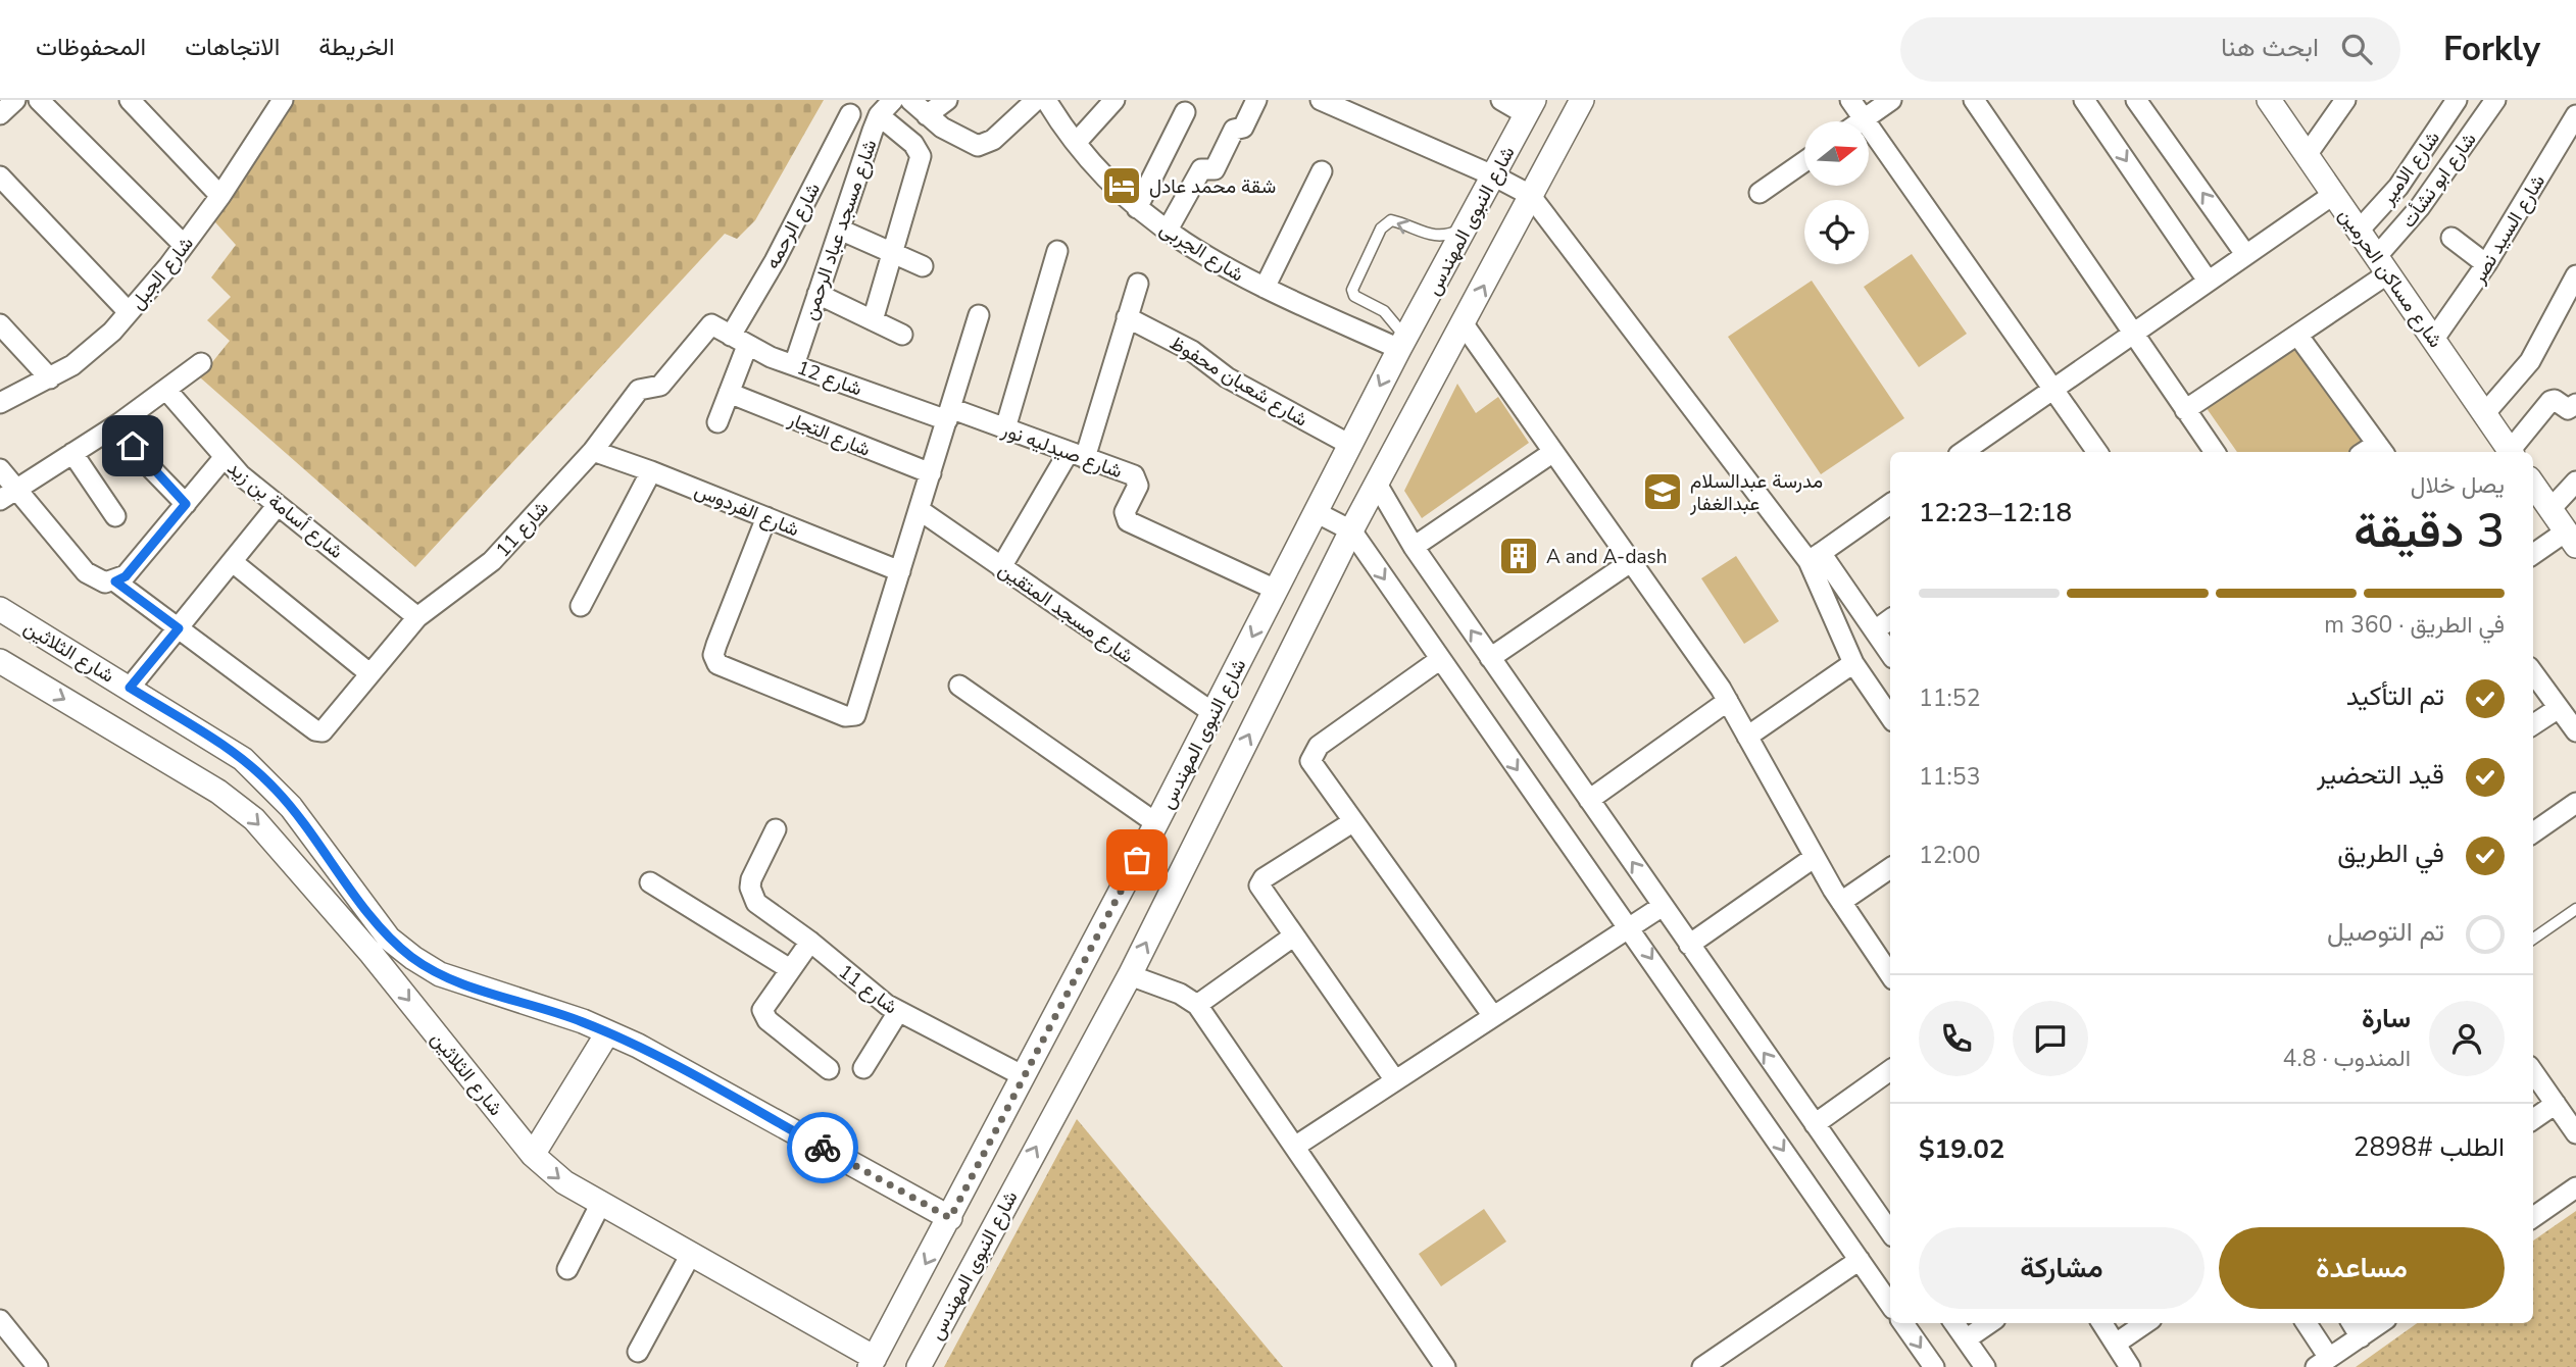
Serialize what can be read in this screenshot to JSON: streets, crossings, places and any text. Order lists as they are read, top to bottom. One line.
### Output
{"streets":{"street":["شارع الامير","شارع ابو نشأت","شارع النبوى المهندس","شارع الرحمه","شارع السيد نصر","شارع مسجد عباد الرحمن","شارع الجربى","شارع الجبل","شارع مساكن الحرمين","شارع 12","شارع شعبان محفوظ","شارع التجار","شارع صيدليه نور","شارع أسامة بن زيد","شارع الفردوس","شارع 11","شارع مسجد المتقين","شارع الثلاثين"]},"crossings":[["شارع الامير","شارع مساكن الحرمين"],["شارع ابو نشأت","شارع مساكن الحرمين"],["شارع النبوى المهندس","شارع الجربى"],["شارع النبوى المهندس","شارع شعبان محفوظ"],["شارع النبوى المهندس","شارع صيدليه نور"],["شارع النبوى المهندس","شارع 11"],["شارع النبوى المهندس","شارع مسجد المتقين"],["شارع النبوى المهندس","شارع الثلاثين"],["شارع الرحمه","شارع 12"],["شارع الرحمه","شارع 11"],["شارع السيد نصر","شارع مساكن الحرمين"],["شارع مسجد عباد الرحمن","شارع 12"],["شارع 12","شارع صيدليه نور"],["شارع 12","شارع 11"],["شارع أسامة بن زيد","شارع 11"],["شارع الفردوس","شارع 11"]],"places":{"hotel":["شقة محمد عادل"],"school or university":["مدرسة عبدالسلام عبدالغفار"],"building":["A and A-dash"]},"north":"right","page":{"header":"Forkly","search":"ابحث هنا","nav":["الخريطة","الاتجاهات","المحفوظات"],"heading":["3 دقيقة","يصل خلال","12:18–12:23"],"panel":["سارة","المندوب · 4.8","الطلب #2898","$19.02"],"bar":"في الطريق · 360 m","list":[["تم التأكيد","11:52"],["قيد التحضير","11:53"],["في الطريق","12:00"],"تم التوصيل"],"buttons":["مساعدة","مشاركة"]}}
